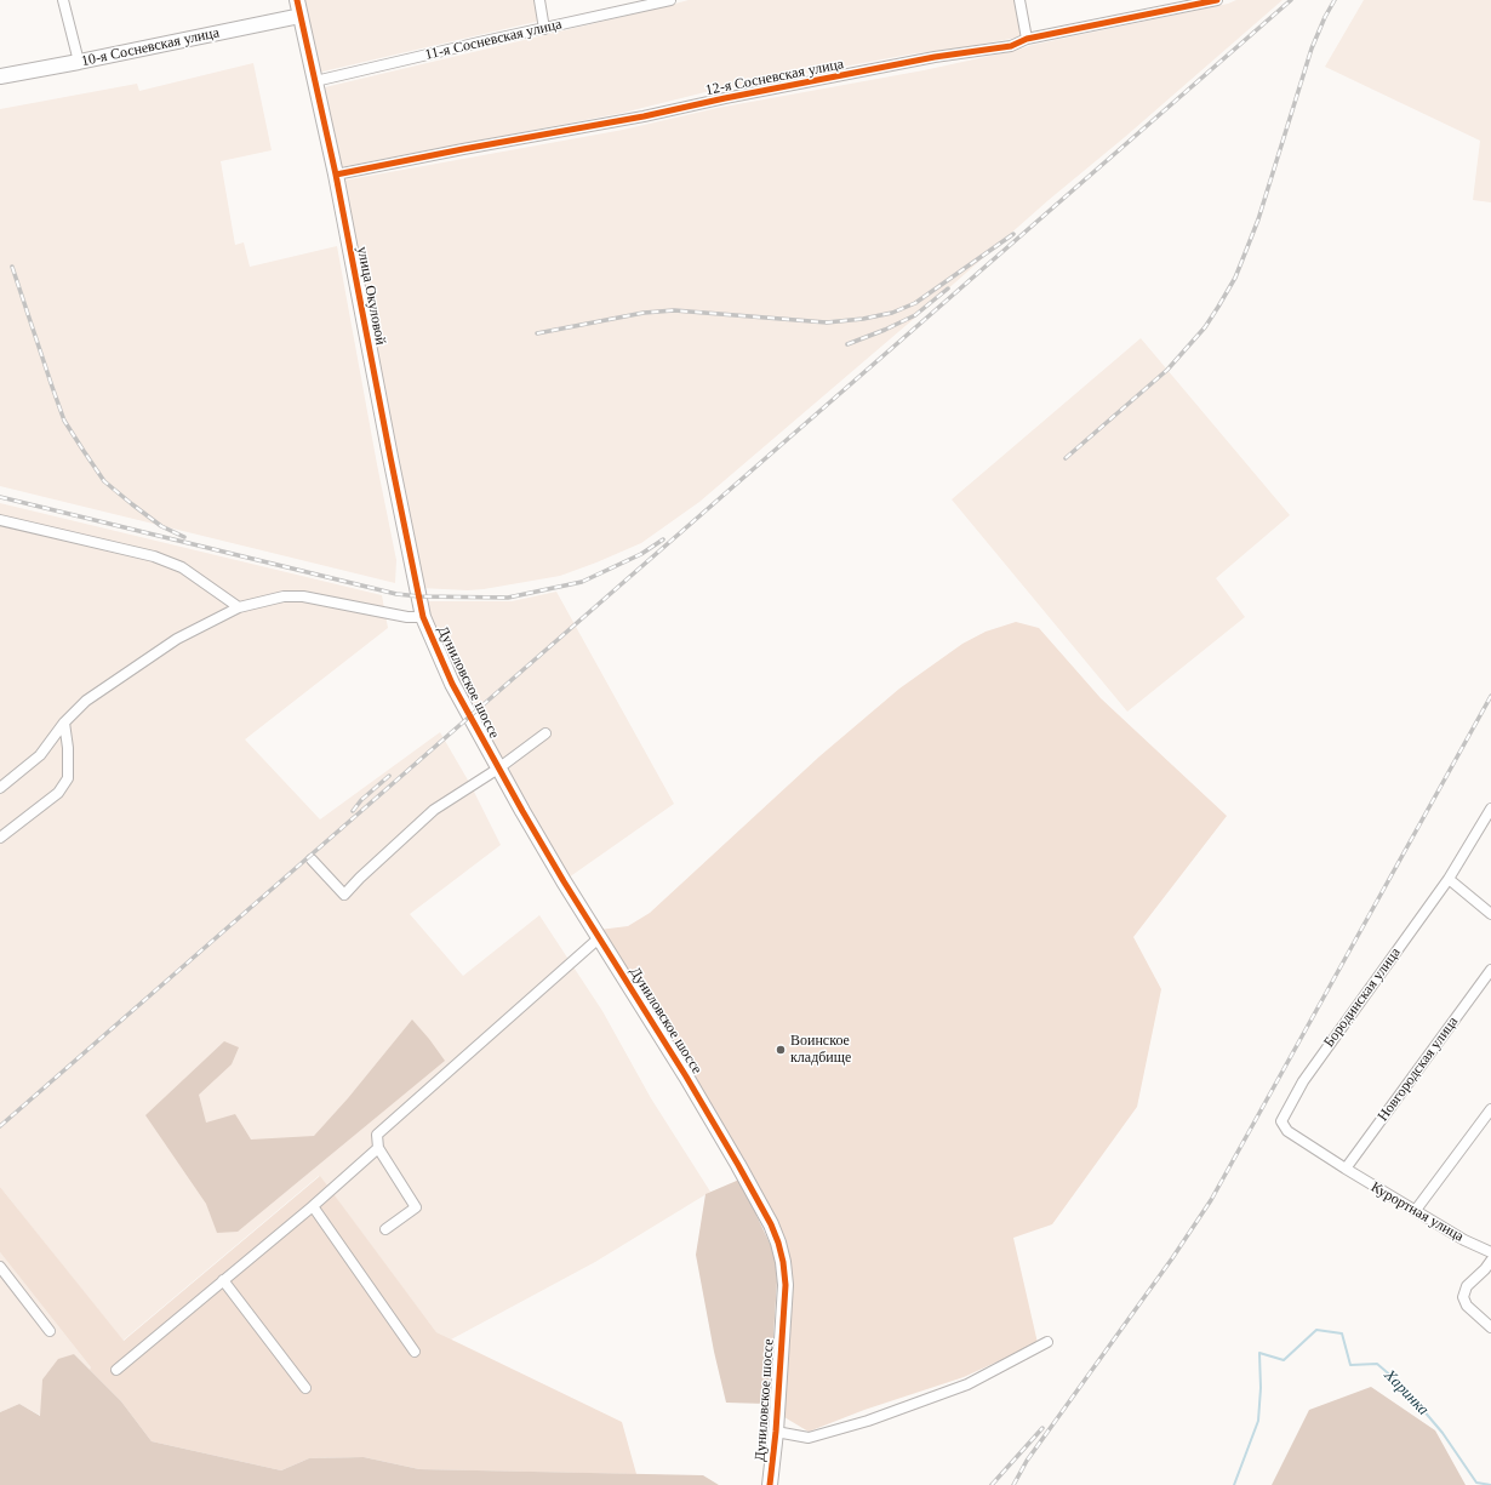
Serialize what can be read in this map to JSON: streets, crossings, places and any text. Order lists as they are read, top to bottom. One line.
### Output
{"streets":{"street":["11-я Сосневская улица","10-я Сосневская улица","12-я Сосневская улица","улица Окуловой","Дуниловское шоссе","Бородинская улица","Новгородская улица","Курортная улица"]},"crossings":[["11-я Сосневская улица","улица Окуловой"],["10-я Сосневская улица","улица Окуловой"],["12-я Сосневская улица","улица Окуловой"],["улица Окуловой","Дуниловское шоссе"],["Бородинская улица","Новгородская улица"],["Бородинская улица","Курортная улица"],["Новгородская улица","Курортная улица"]],"water":["Харинка"],"places":["Воинское кладбище"]}
